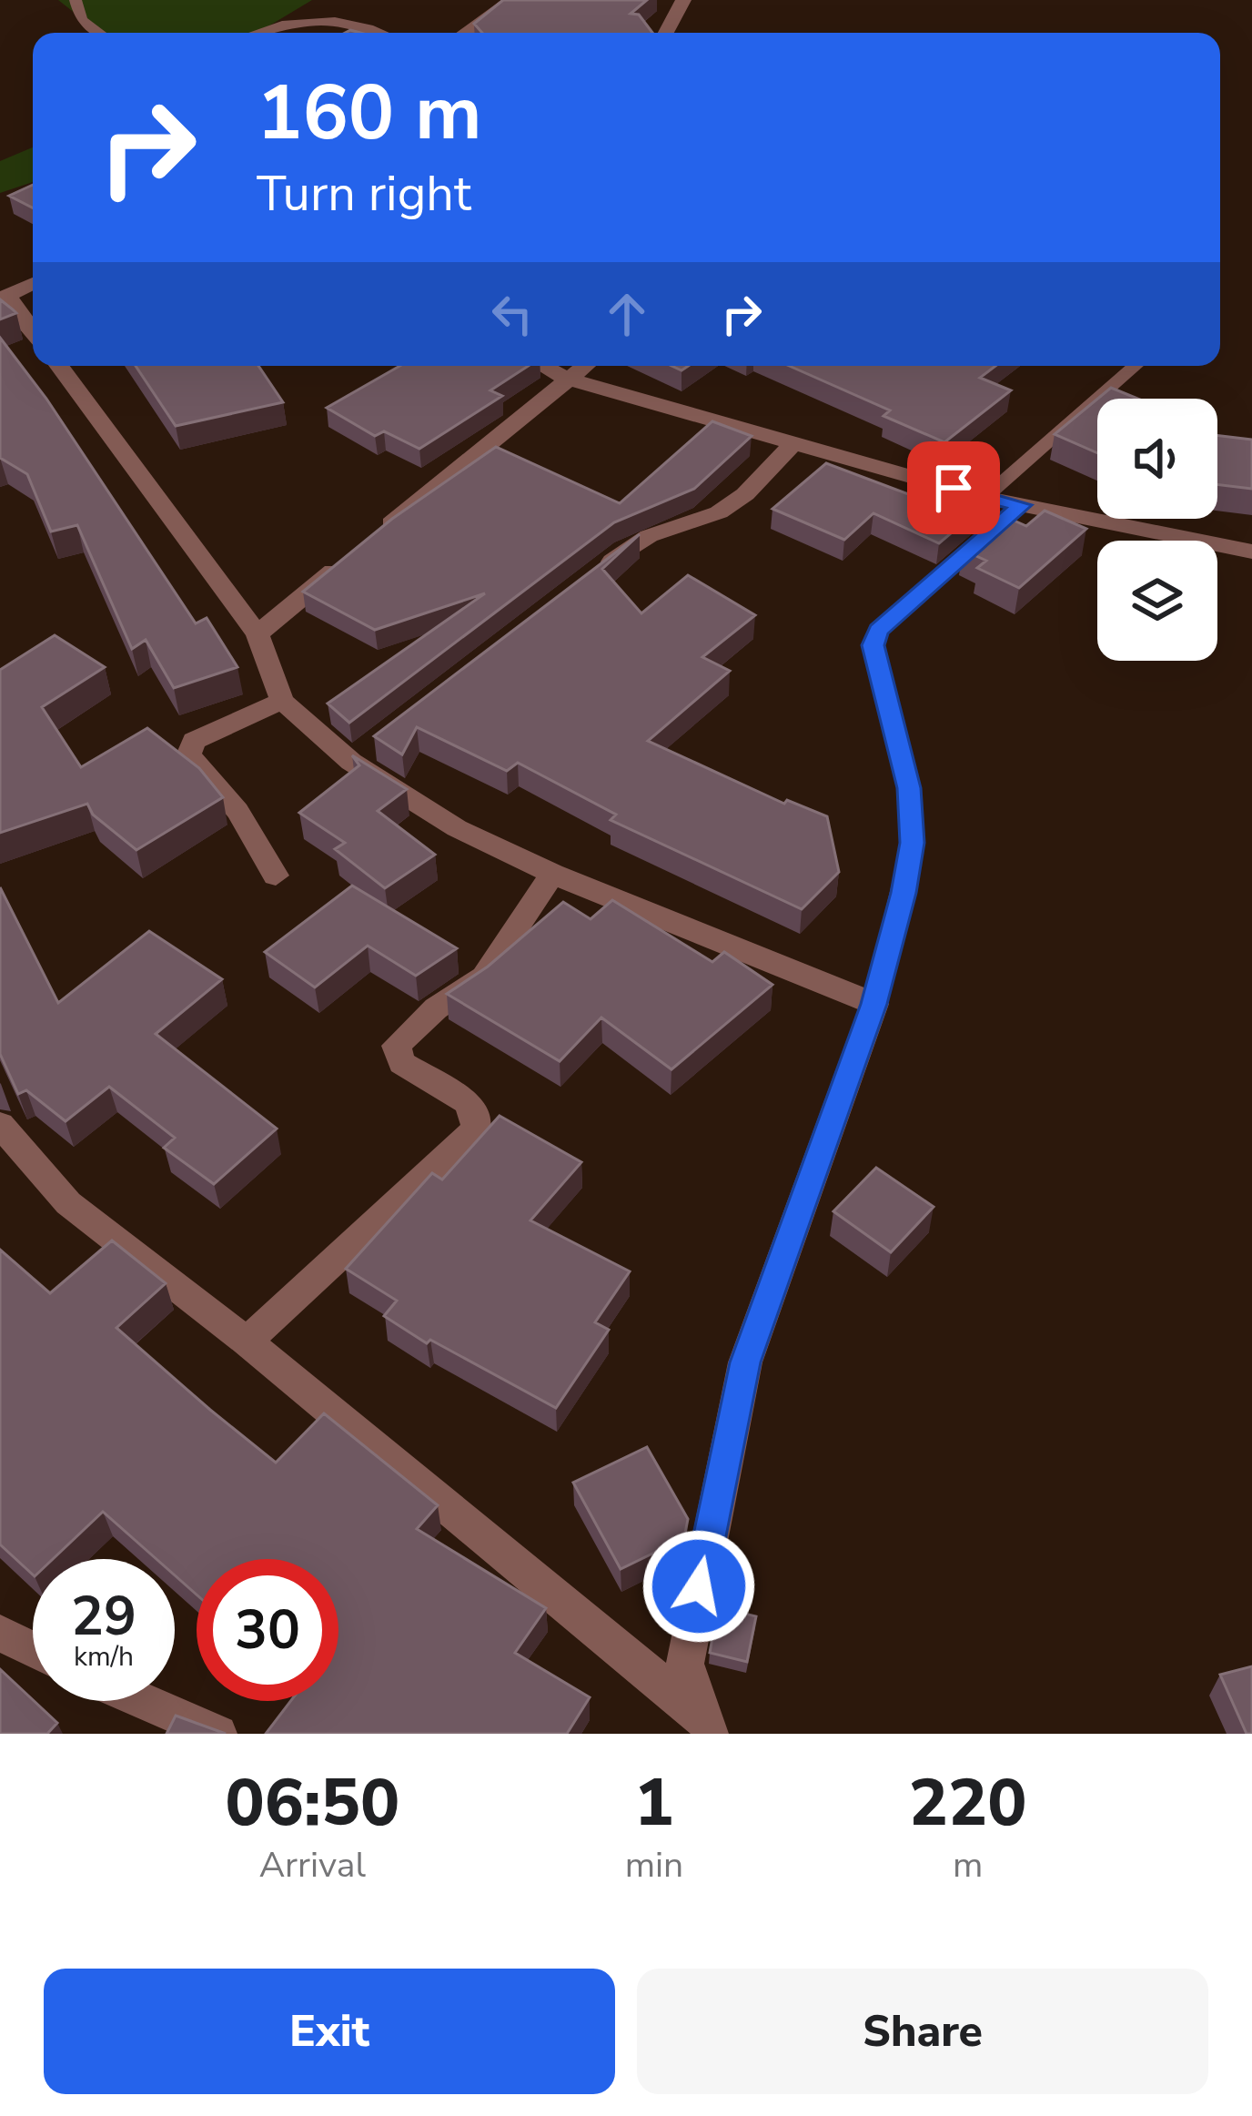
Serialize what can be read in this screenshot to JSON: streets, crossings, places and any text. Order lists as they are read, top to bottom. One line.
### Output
{"page":{"turn":["160 m","Turn right"],"speed":"29 km/h","limit":"30","eta":["06:50","Arrival","1","min","220","m"],"buttons":["Exit","Share"]}}
